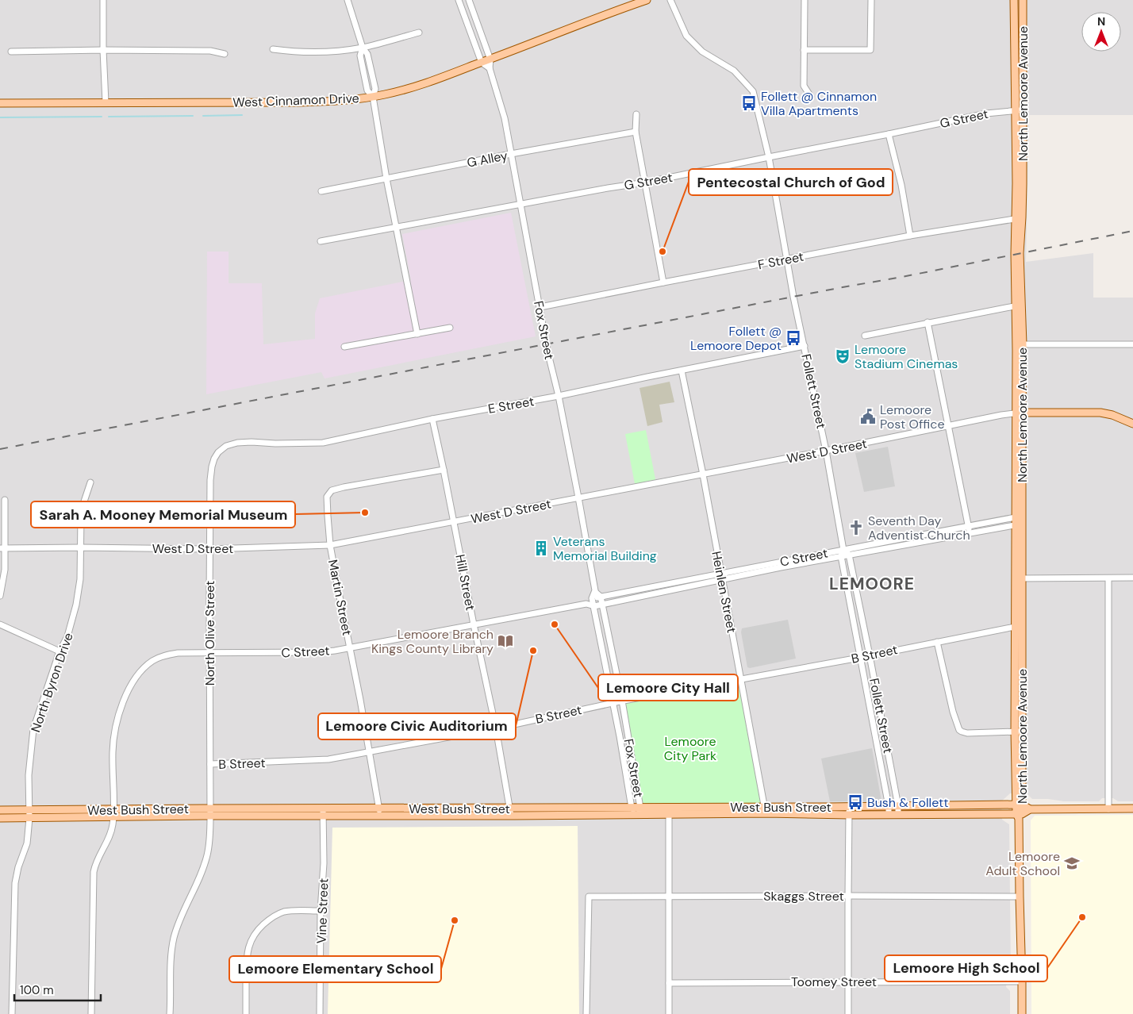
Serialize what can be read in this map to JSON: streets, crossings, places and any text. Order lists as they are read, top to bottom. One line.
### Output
{"streets":{"main road":["North Lemoore Avenue","West Cinnamon Drive","West Bush Street"],"street":["G Street","G Alley","F Street","Fox Street","Follett Street","E Street","West D Street","C Street","Hill Street","Heinlen Street","Martin Street","North Olive Street","B Street","North Byron Drive","Skaggs Street","Vine Street","Toomey Street"]},"crossings":[["North Lemoore Avenue","G Street"],["North Lemoore Avenue","F Street"],["North Lemoore Avenue","West D Street"],["North Lemoore Avenue","C Street"],["North Lemoore Avenue","B Street"],["North Lemoore Avenue","West Bush Street"],["North Lemoore Avenue","Skaggs Street"],["North Lemoore Avenue","Toomey Street"],["West Cinnamon Drive","Fox Street"],["G Street","Fox Street"],["G Street","Follett Street"],["G Alley","Fox Street"],["F Street","Fox Street"],["F Street","Follett Street"],["Fox Street","E Street"],["Fox Street","West D Street"],["Fox Street","C Street"],["Fox Street","B Street"],["Fox Street","West Bush Street"],["Follett Street","E Street"],["Follett Street","West D Street"],["Follett Street","C Street"],["Follett Street","B Street"],["Follett Street","West Bush Street"],["E Street","Hill Street"],["E Street","Heinlen Street"],["E Street","North Olive Street"],["West D Street","Hill Street"],["West D Street","Heinlen Street"],["West D Street","Martin Street"],["West D Street","North Olive Street"],["West D Street","North Byron Drive"],["C Street","Hill Street"],["C Street","Heinlen Street"],["C Street","Martin Street"],["C Street","North Olive Street"],["C Street","West Bush Street"],["Hill Street","Martin Street"],["Hill Street","B Street"],["Hill Street","West Bush Street"],["Heinlen Street","B Street"],["Heinlen Street","West Bush Street"],["Martin Street","B Street"],["Martin Street","West Bush Street"],["North Olive Street","B Street"],["North Olive Street","West Bush Street"],["North Byron Drive","West Bush Street"],["West Bush Street","Vine Street"]],"districts":["LEMOORE"],"parks":["Lemoore City Park"],"places":{"bus stop":["Follett @ Cinnamon Villa Apartments","Follett @ Lemoore Depot","Bush & Follett"],"other":["Pentecostal Church of God","Sarah A. Mooney Memorial Museum","Lemoore City Hall","Lemoore Civic Auditorium","Lemoore High School","Lemoore Elementary School"],"theatre":["Lemoore Stadium Cinemas"],"public building":["Lemoore Post Office"],"church":["Seventh Day Adventist Church"],"building":["Veterans Memorial Building"],"library":["Lemoore Branch Kings County Library"],"school or university":["Lemoore Adult School"]},"scale_bar":"100 m","north":"top"}
